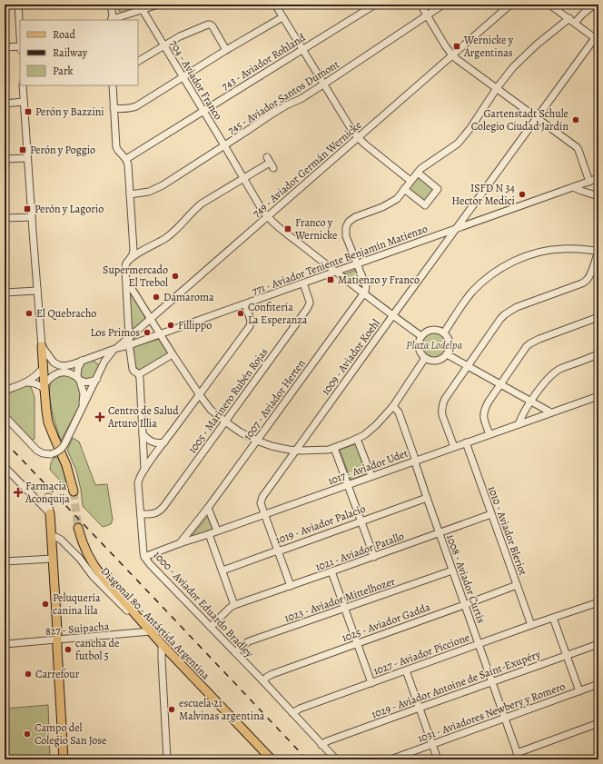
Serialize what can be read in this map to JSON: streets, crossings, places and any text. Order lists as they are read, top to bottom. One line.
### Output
{"streets":{"main road":["Diagonal 80 - Antártida Argentina"],"street":["743 - Aviador Rohland","704 - Aviador Franco","745 - Aviador Santos Dumont","749 - Aviador Germán Wernicke","771 - Aviador Teniente Benjamín Matienzo","1009 - Aviador Koehl","1007 - Aviador Herten","1005 - Marinero Rubén Rojas","1017 - Aviador Udet","1019 - Aviador Palacio","1010 - Aviador Bleriot","1021 - Aviador Patallo","1008 - Aviador Curtis","1023 - Aviador Mittelhozer","1000 - Aviador Eduardo Bradley","1025 - Aviador Gadda","827 - Suipacha","1027 - Aviador Piccione","1029 - Aviador Antoine de Saint-Exupéry","1031 - Aviadores Newbery y Romero"]},"crossings":[["743 - Aviador Rohland","704 - Aviador Franco"],["704 - Aviador Franco","745 - Aviador Santos Dumont"],["704 - Aviador Franco","749 - Aviador Germán Wernicke"],["704 - Aviador Franco","771 - Aviador Teniente Benjamín Matienzo"],["704 - Aviador Franco","1009 - Aviador Koehl"],["704 - Aviador Franco","1007 - Aviador Herten"],["749 - Aviador Germán Wernicke","771 - Aviador Teniente Benjamín Matienzo"],["749 - Aviador Germán Wernicke","1000 - Aviador Eduardo Bradley"],["771 - Aviador Teniente Benjamín Matienzo","1009 - Aviador Koehl"],["771 - Aviador Teniente Benjamín Matienzo","1005 - Marinero Rubén Rojas"],["771 - Aviador Teniente Benjamín Matienzo","1000 - Aviador Eduardo Bradley"],["1009 - Aviador Koehl","1017 - Aviador Udet"],["1007 - Aviador Herten","1017 - Aviador Udet"],["1005 - Marinero Rubén Rojas","1000 - Aviador Eduardo Bradley"],["1017 - Aviador Udet","1010 - Aviador Bleriot"],["1017 - Aviador Udet","1008 - Aviador Curtis"],["1017 - Aviador Udet","1000 - Aviador Eduardo Bradley"],["1019 - Aviador Palacio","1008 - Aviador Curtis"],["1010 - Aviador Bleriot","1021 - Aviador Patallo"],["1010 - Aviador Bleriot","1025 - Aviador Gadda"],["1010 - Aviador Bleriot","1027 - Aviador Piccione"],["1021 - Aviador Patallo","1008 - Aviador Curtis"],["1008 - Aviador Curtis","1023 - Aviador Mittelhozer"],["1008 - Aviador Curtis","1025 - Aviador Gadda"],["1008 - Aviador Curtis","1027 - Aviador Piccione"],["1008 - Aviador Curtis","1029 - Aviador Antoine de Saint-Exupéry"],["1008 - Aviador Curtis","1031 - Aviadores Newbery y Romero"],["1023 - Aviador Mittelhozer","1000 - Aviador Eduardo Bradley"],["1000 - Aviador Eduardo Bradley","1025 - Aviador Gadda"],["1000 - Aviador Eduardo Bradley","1027 - Aviador Piccione"],["1000 - Aviador Eduardo Bradley","1029 - Aviador Antoine de Saint-Exupéry"],["Diagonal 80 - Antártida Argentina","827 - Suipacha"]],"parks":["Plaza Lodelpa"],"places":{"transit":["Wernicke y Argentinas","Perón y Bazzini","Perón y Poggio","Perón y Lagorio","Franco y Wernicke","Matienzo y Franco"],"other":["Gartenstadt Schule Colegio Ciudad Jardín","ISFD N 34 Hector Medici","Supermercado El Trebol","Damaroma","El Quebracho","Confitería La Esperanza","Fillippo","Los Primos","Peluquería canina lila","cancha de futbol 5","Carrefour","escuela 21 Malvinas argentina","Campo del Colegio San Jose"],"health":["Centro de Salud Arturo Illia","Farmacia Aconquija"]},"legend":["Road","Railway","Park"]}
